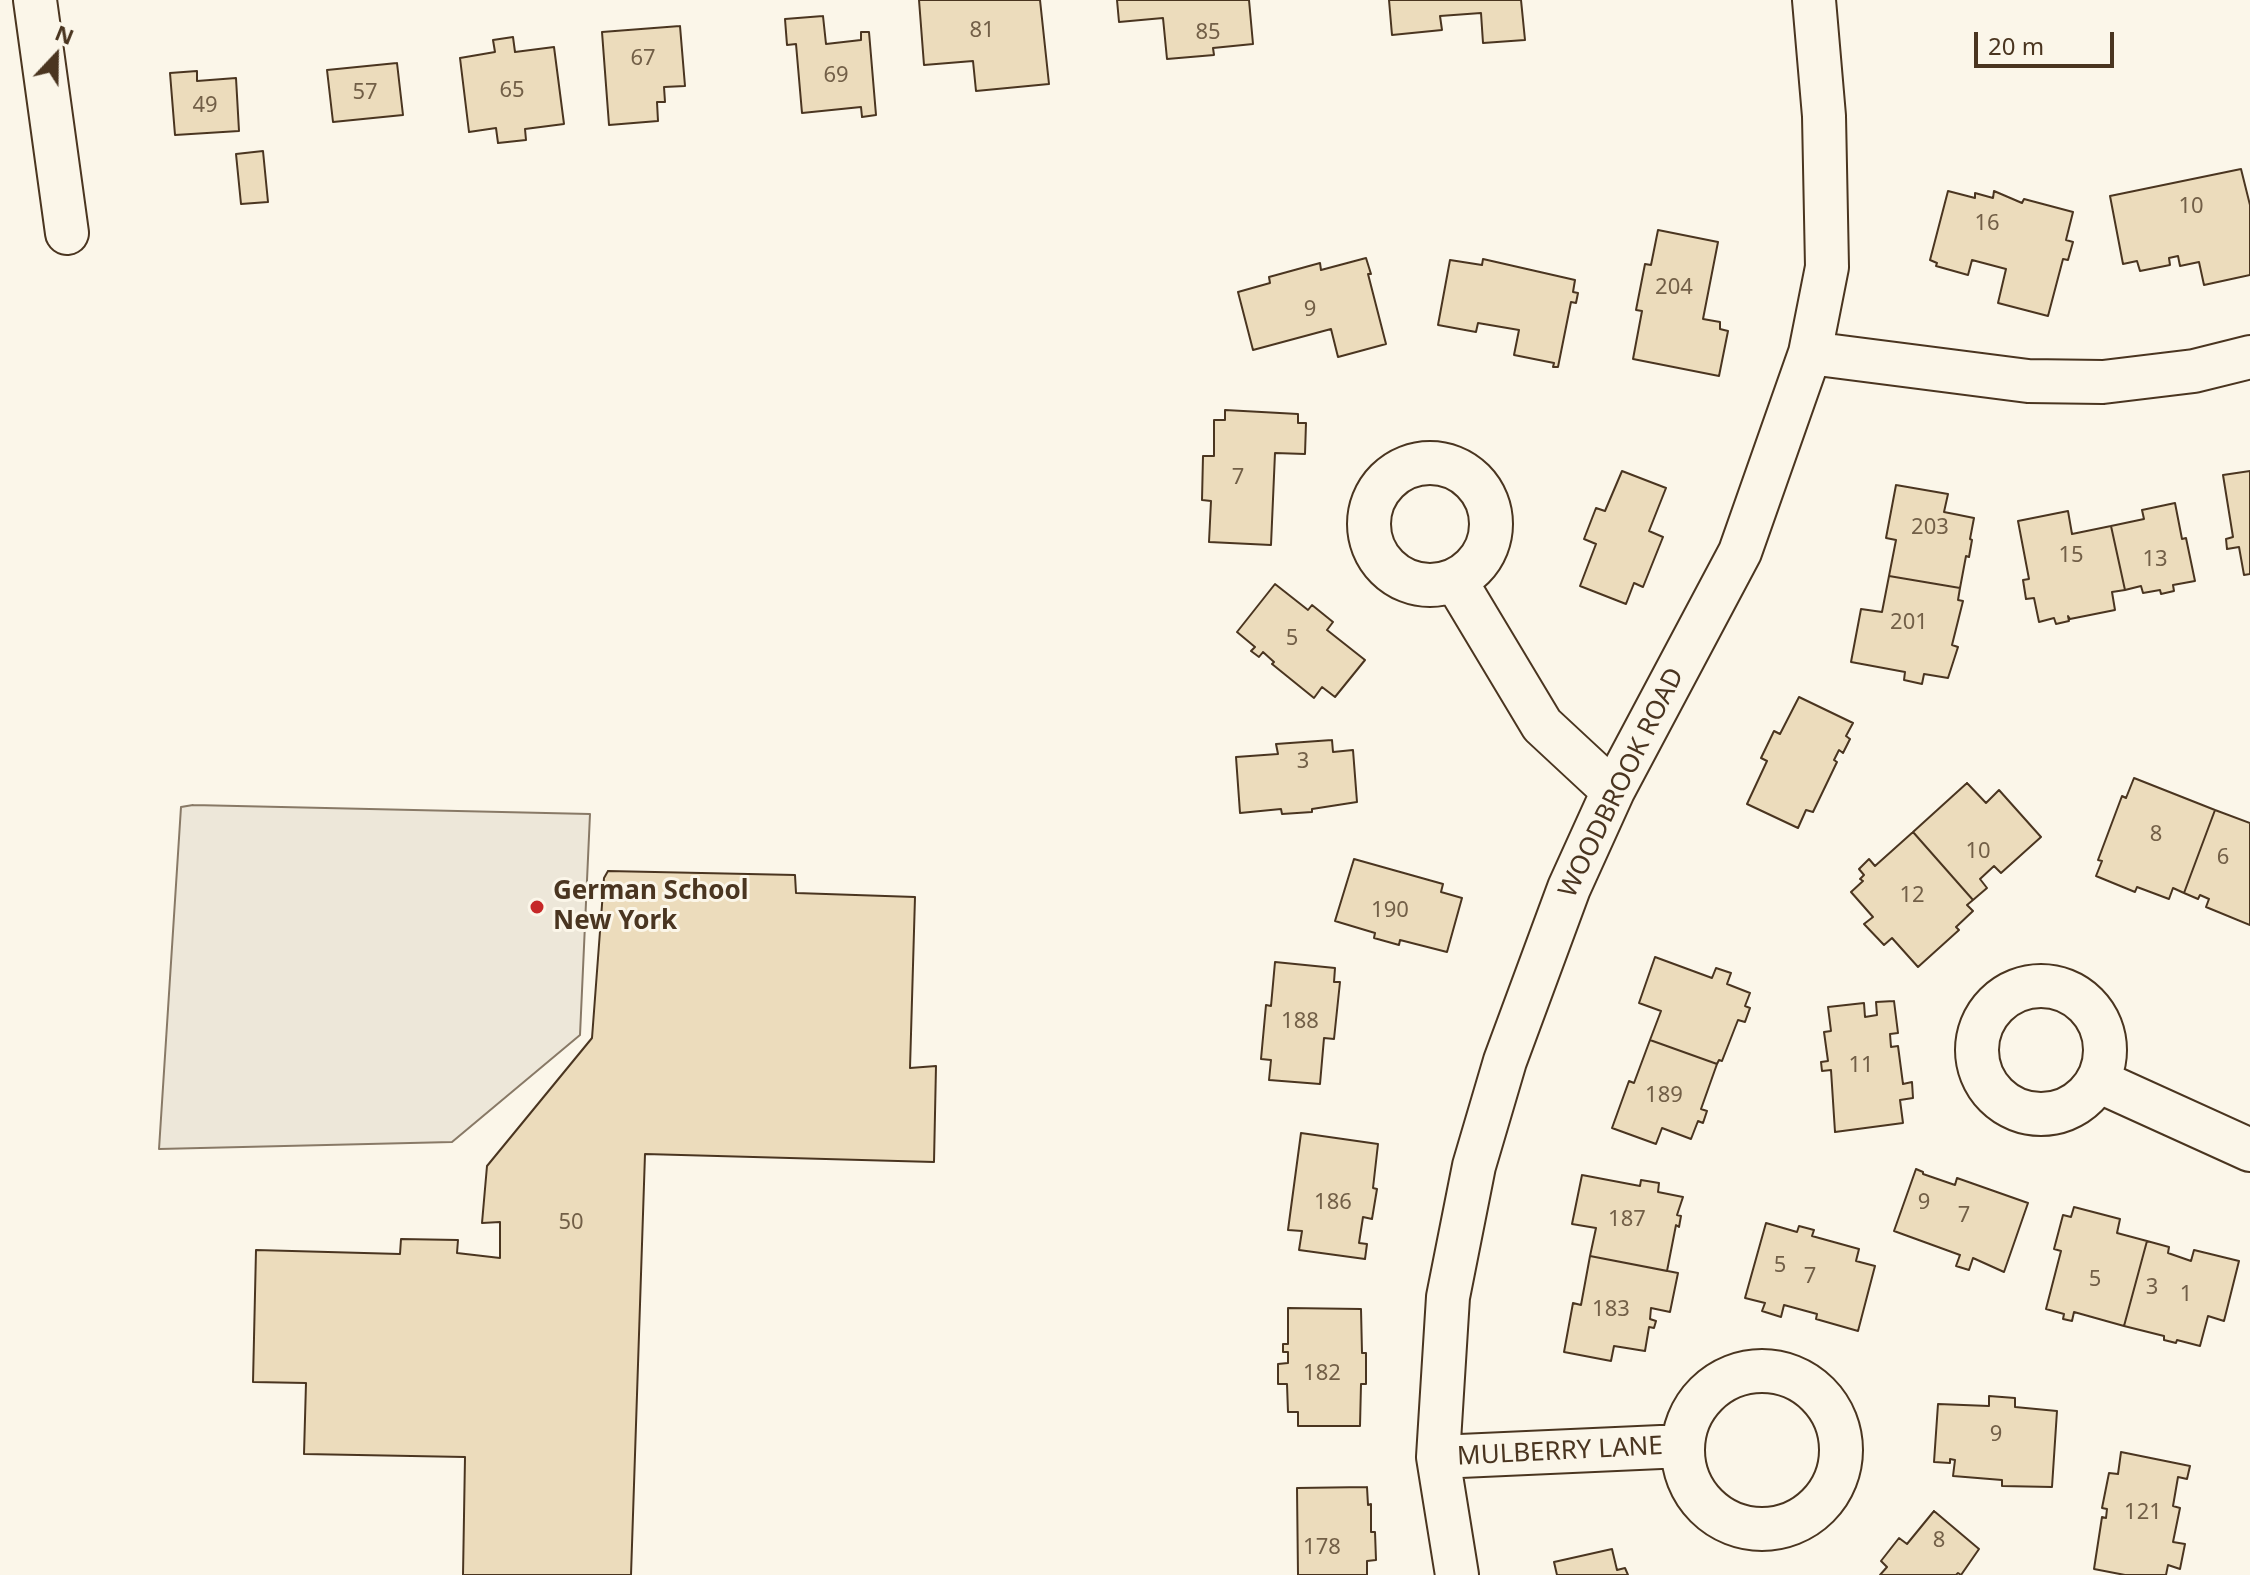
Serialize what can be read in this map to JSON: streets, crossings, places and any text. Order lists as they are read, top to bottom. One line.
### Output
{"streets":{"street":["WOODBROOK ROAD","MULBERRY LANE"]},"crossings":[["WOODBROOK ROAD","MULBERRY LANE"]],"places":["German School New York"],"house_numbers":["81","85","67","69","65","57","49","10","16","204","9","7","203","15","13","201","5","3","8","10","6","12","190","188","11","189","186","9","7","187","50","5","7","5","3","1","183","182","9","121","8","178"],"scale_bar":"20 m","north":"top"}
